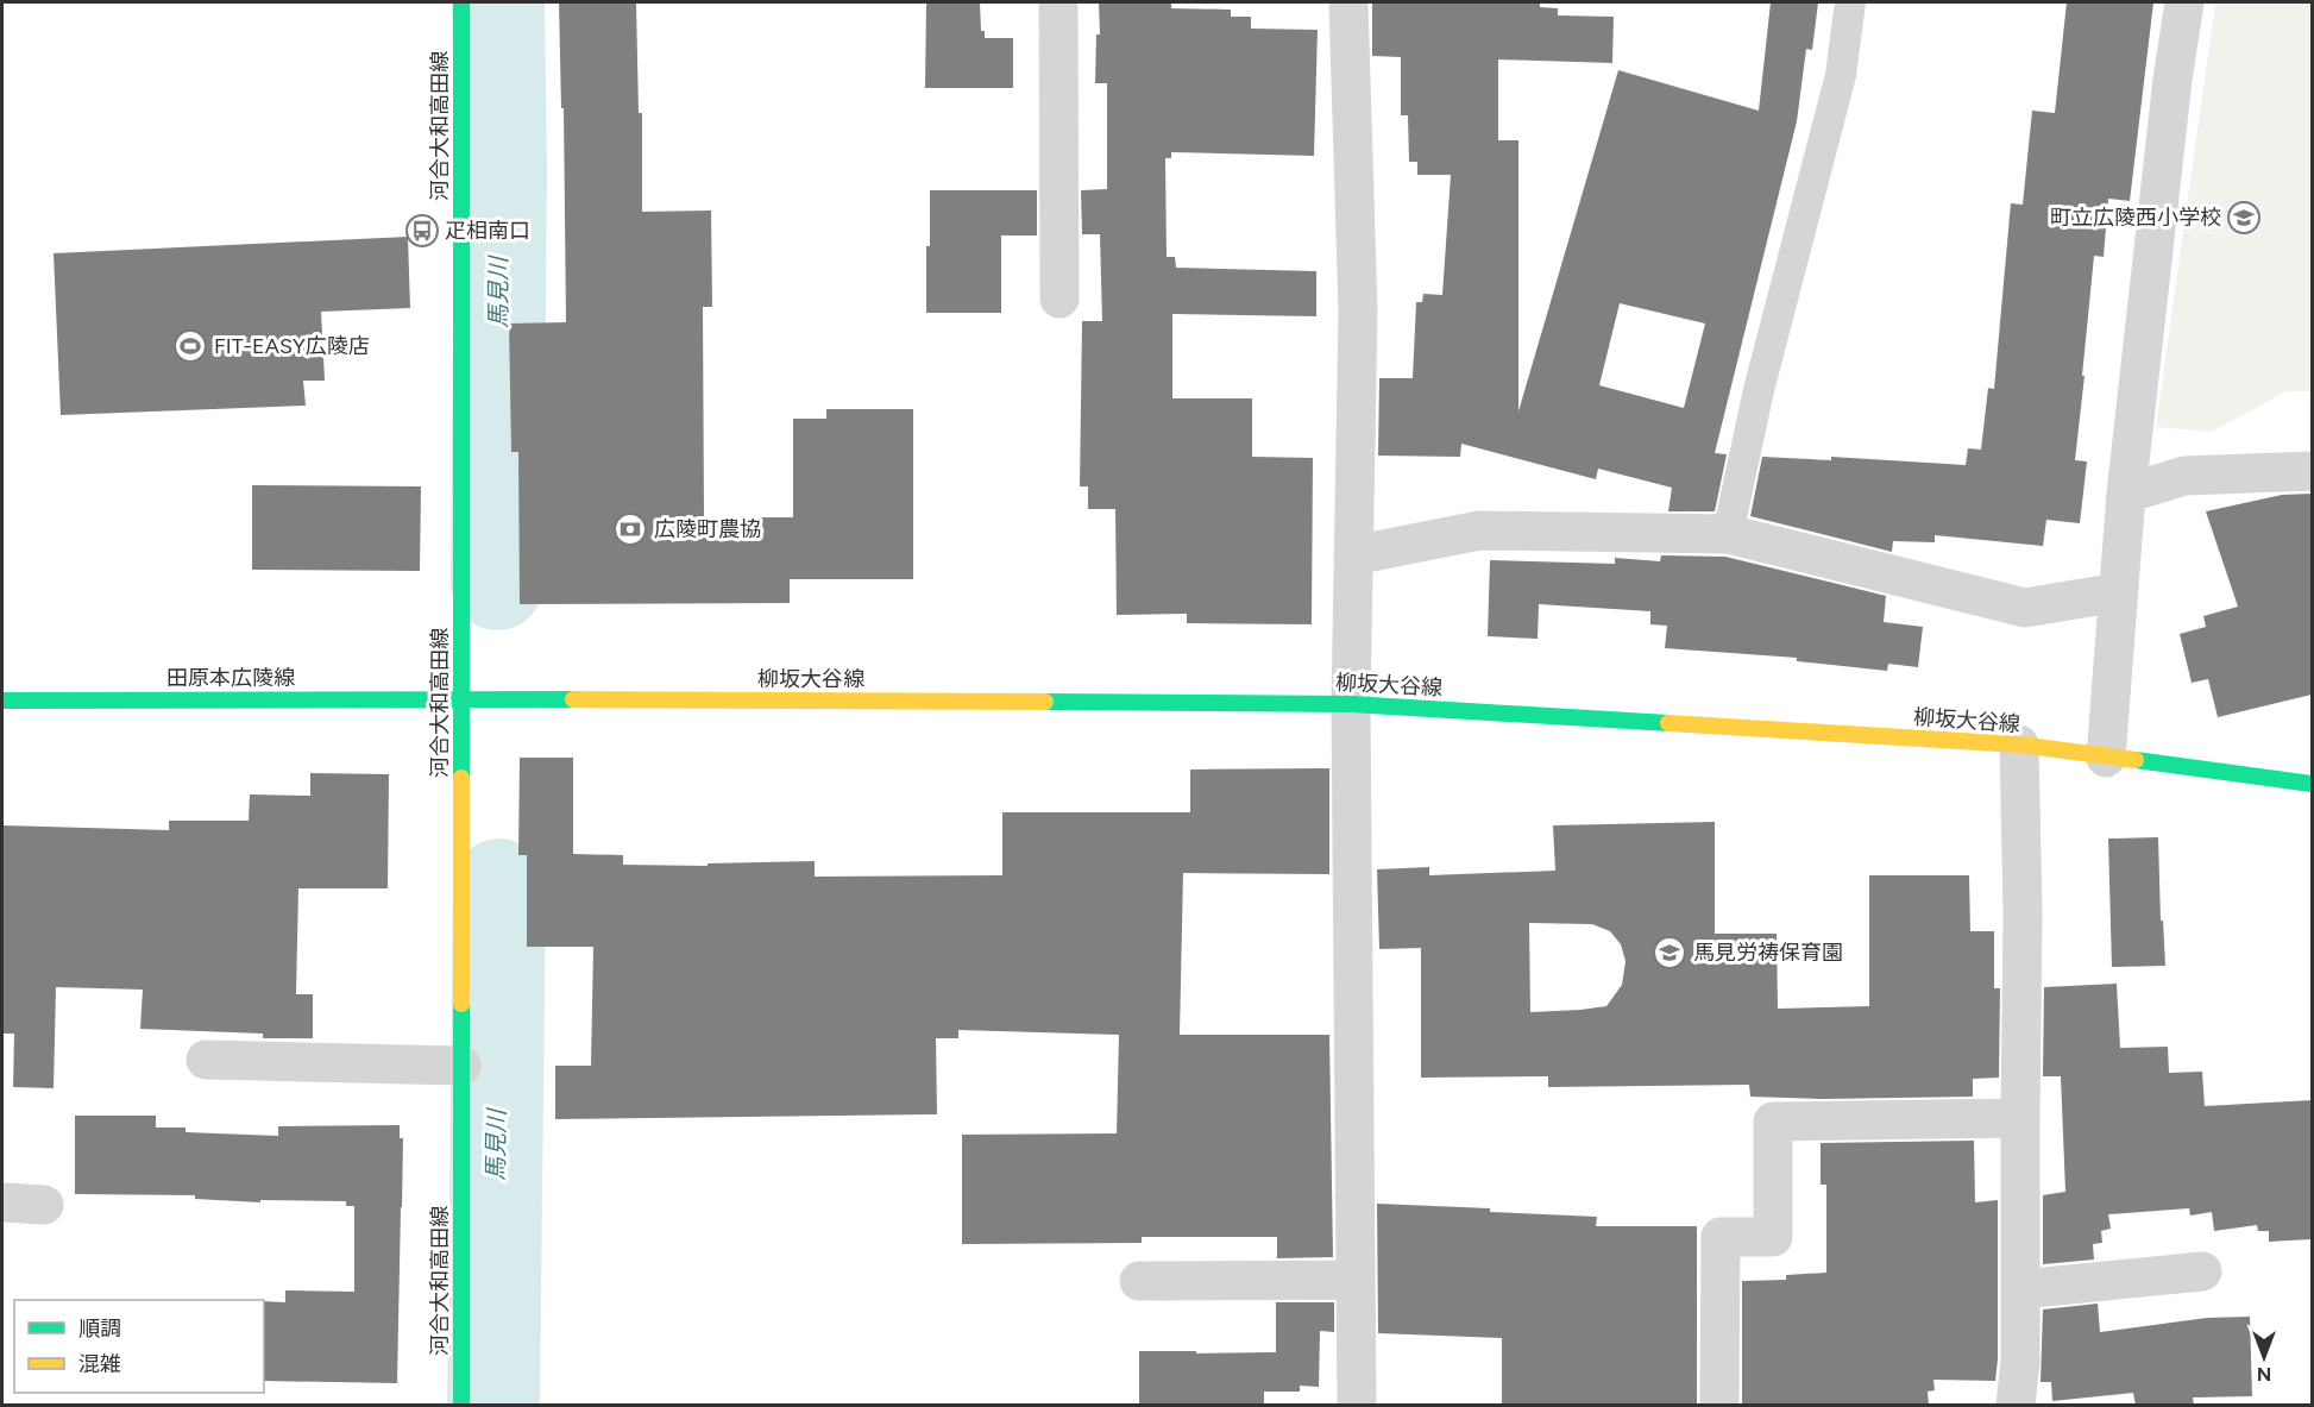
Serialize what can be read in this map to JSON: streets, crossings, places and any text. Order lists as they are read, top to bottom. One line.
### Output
{"streets":{"main road":["河合大和高田線","田原本広陵線","柳坂大谷線"]},"crossings":[["河合大和高田線","田原本広陵線"],["河合大和高田線","柳坂大谷線"],["田原本広陵線","柳坂大谷線"]],"water":["馬見川"],"places":{"school or university":["町立広陵西小学校","馬見労祷保育園"],"bus stop":["疋相南口"],"sports":["FIT-EASY広陵店"],"bank":["広陵町農協"]},"legend":["順調","混雑"],"north":"bottom"}
